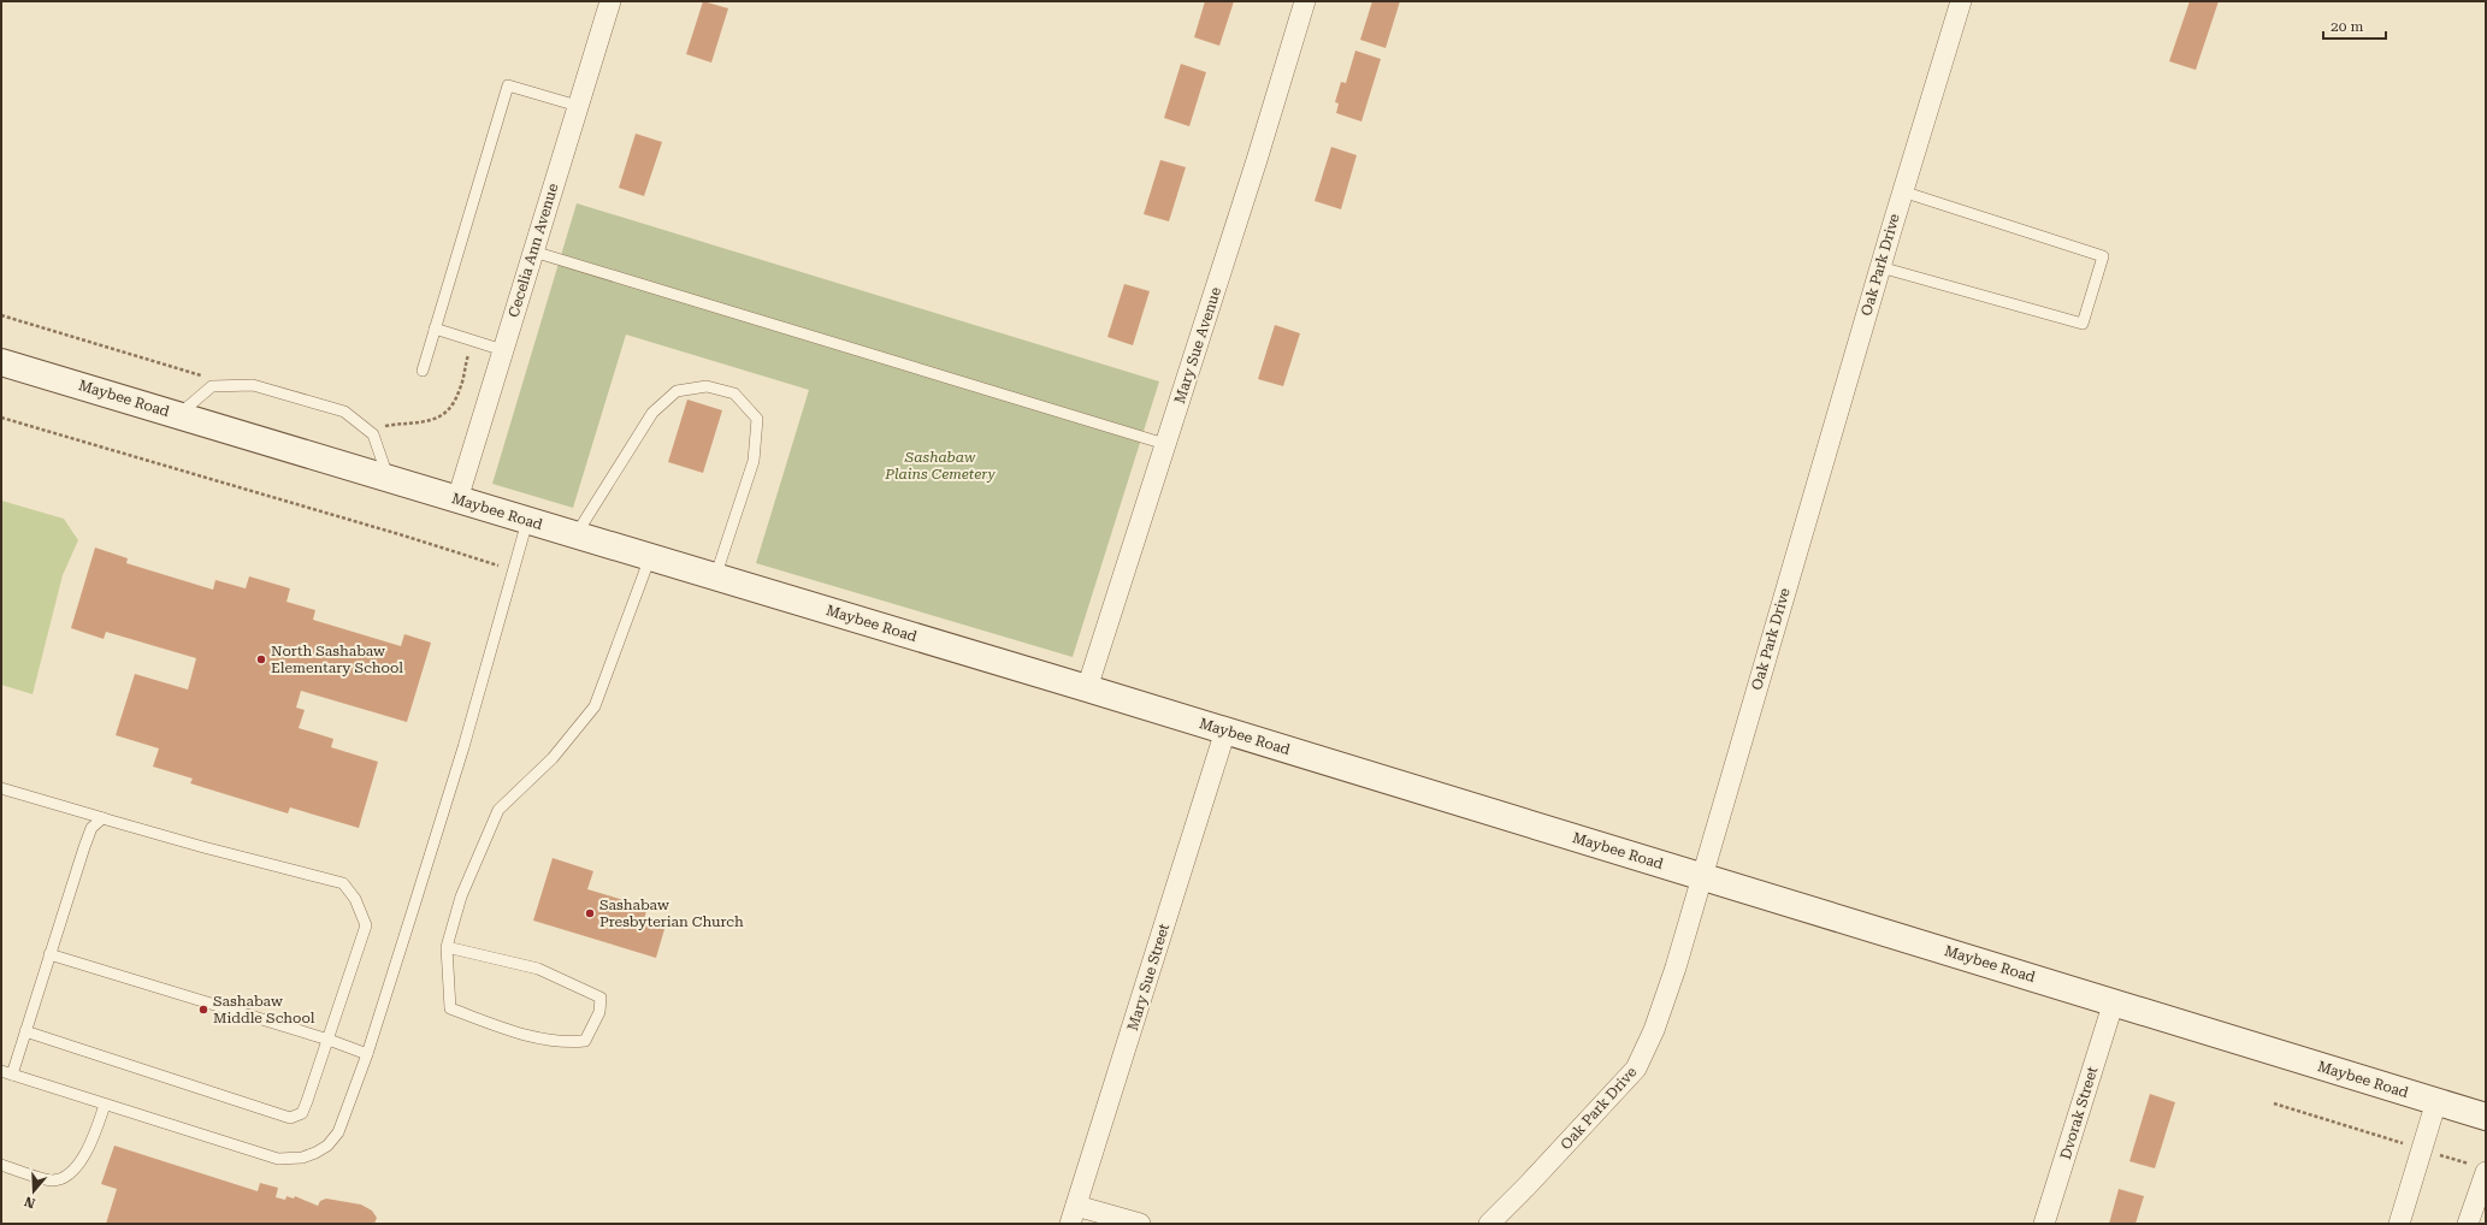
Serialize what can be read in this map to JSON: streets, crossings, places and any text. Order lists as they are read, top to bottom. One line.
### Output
{"streets":{"main road":["Maybee Road"],"street":["Cecelia Ann Avenue","Oak Park Drive","Mary Sue Avenue","Mary Sue Street","Dvorak Street"]},"crossings":[["Cecelia Ann Avenue","Maybee Road"],["Oak Park Drive","Maybee Road"],["Mary Sue Avenue","Maybee Road"],["Maybee Road","Mary Sue Street"],["Maybee Road","Dvorak Street"]],"parks":["Sashabaw Plains Cemetery"],"places":["North Sashabaw Elementary School","Sashabaw Presbyterian Church","Sashabaw Middle School"],"scale_bar":"20 m","north":"bottom"}
